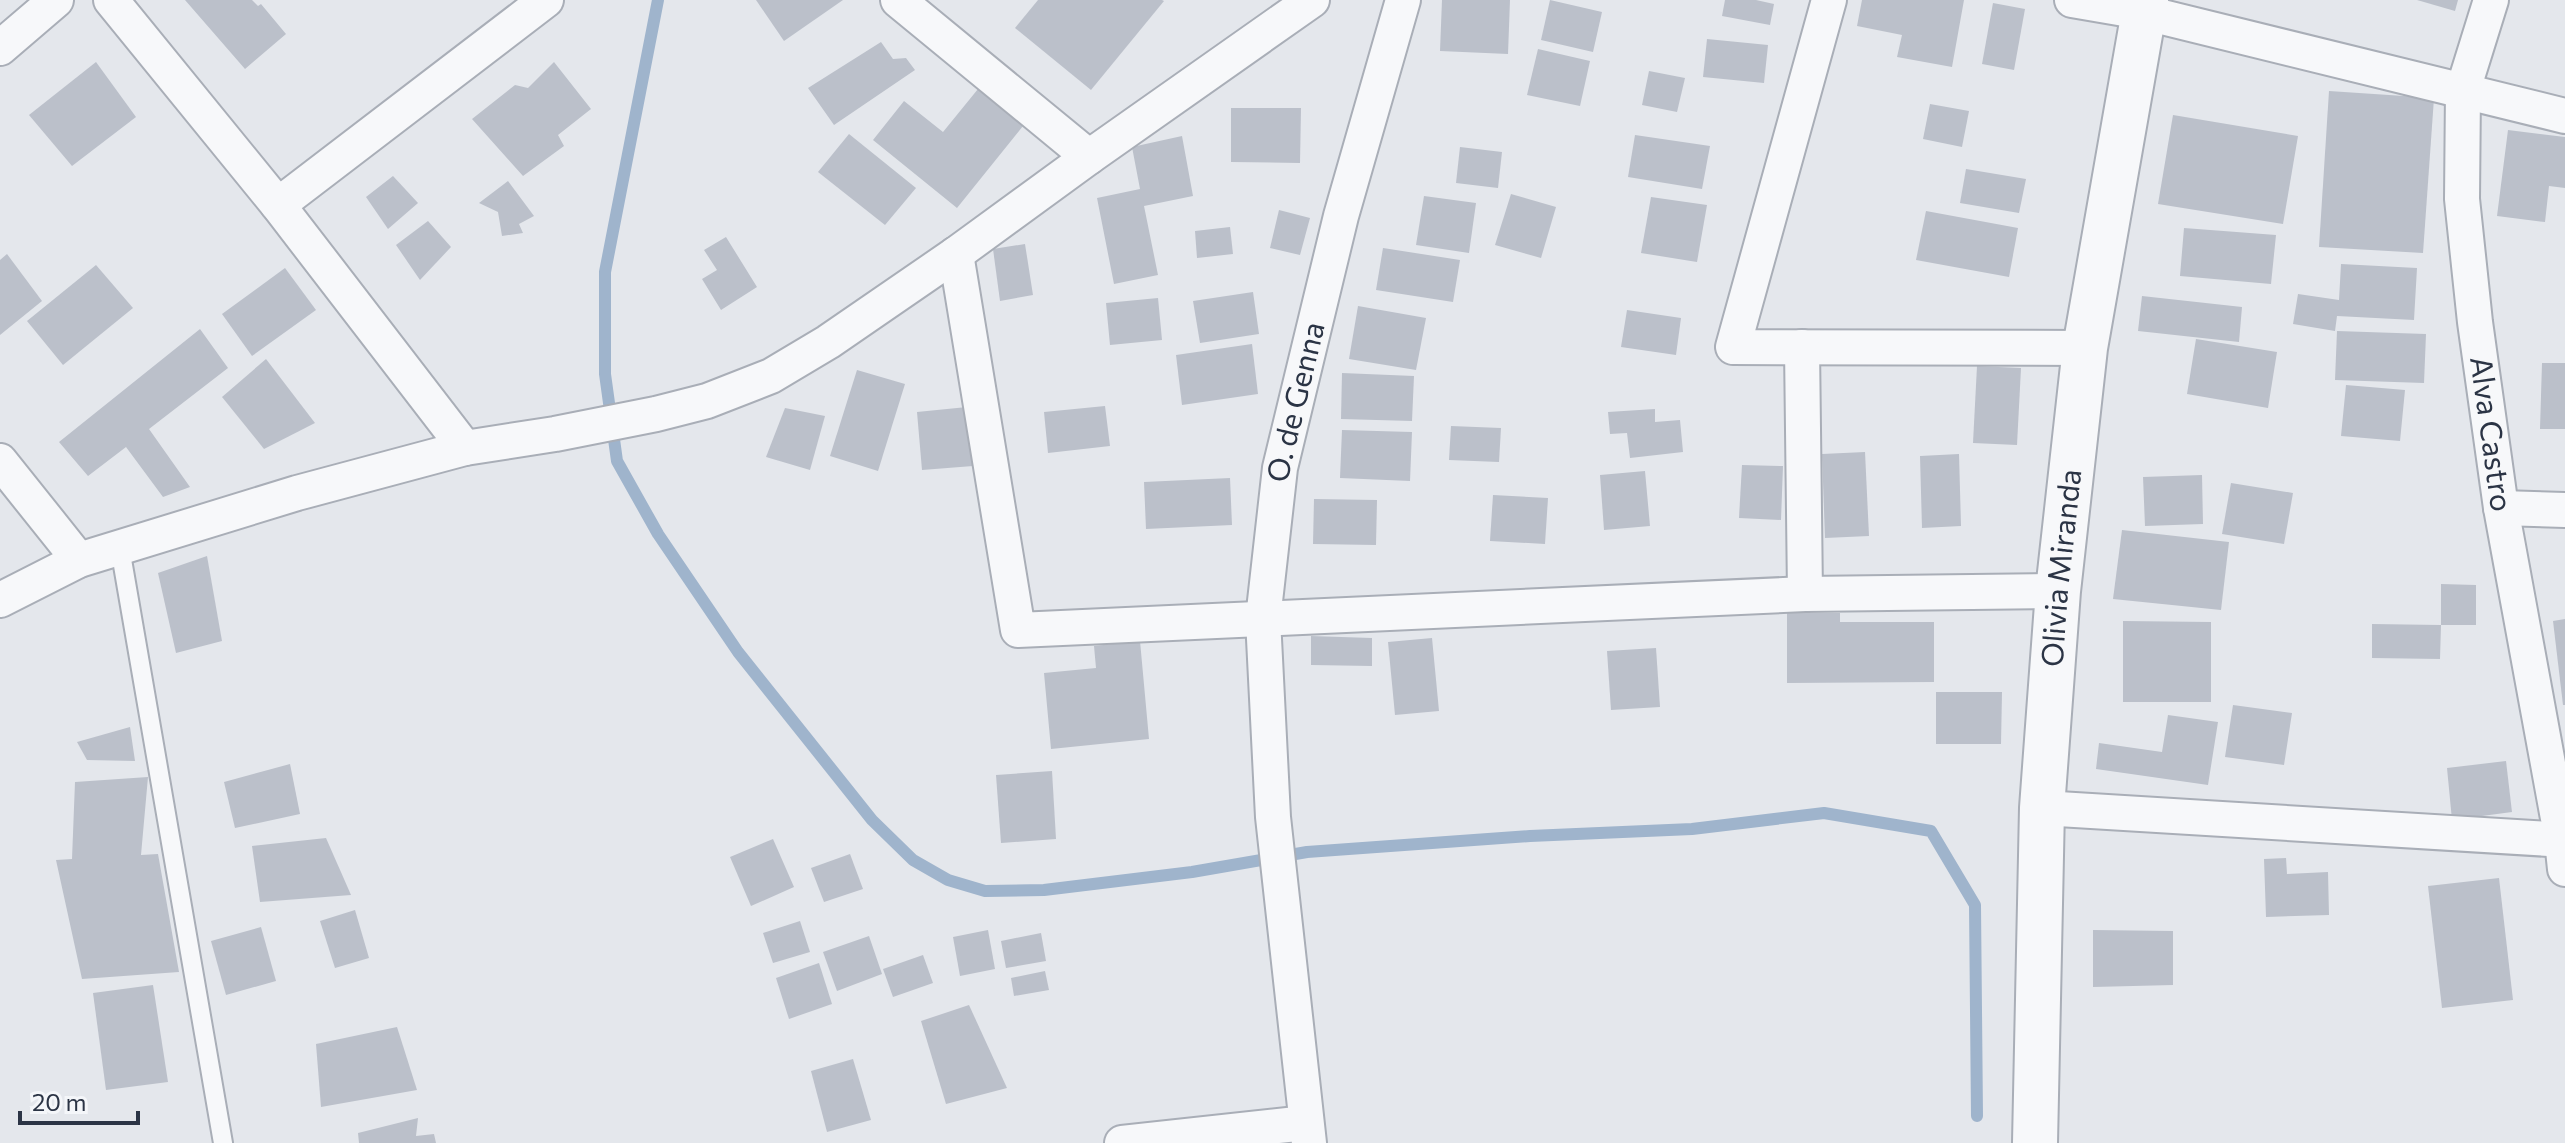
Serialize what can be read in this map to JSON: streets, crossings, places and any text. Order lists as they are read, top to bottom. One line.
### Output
{"streets":{"street":["O. de Genna","Alva Castro","Olivia Miranda"]},"scale_bar":"20 m"}
